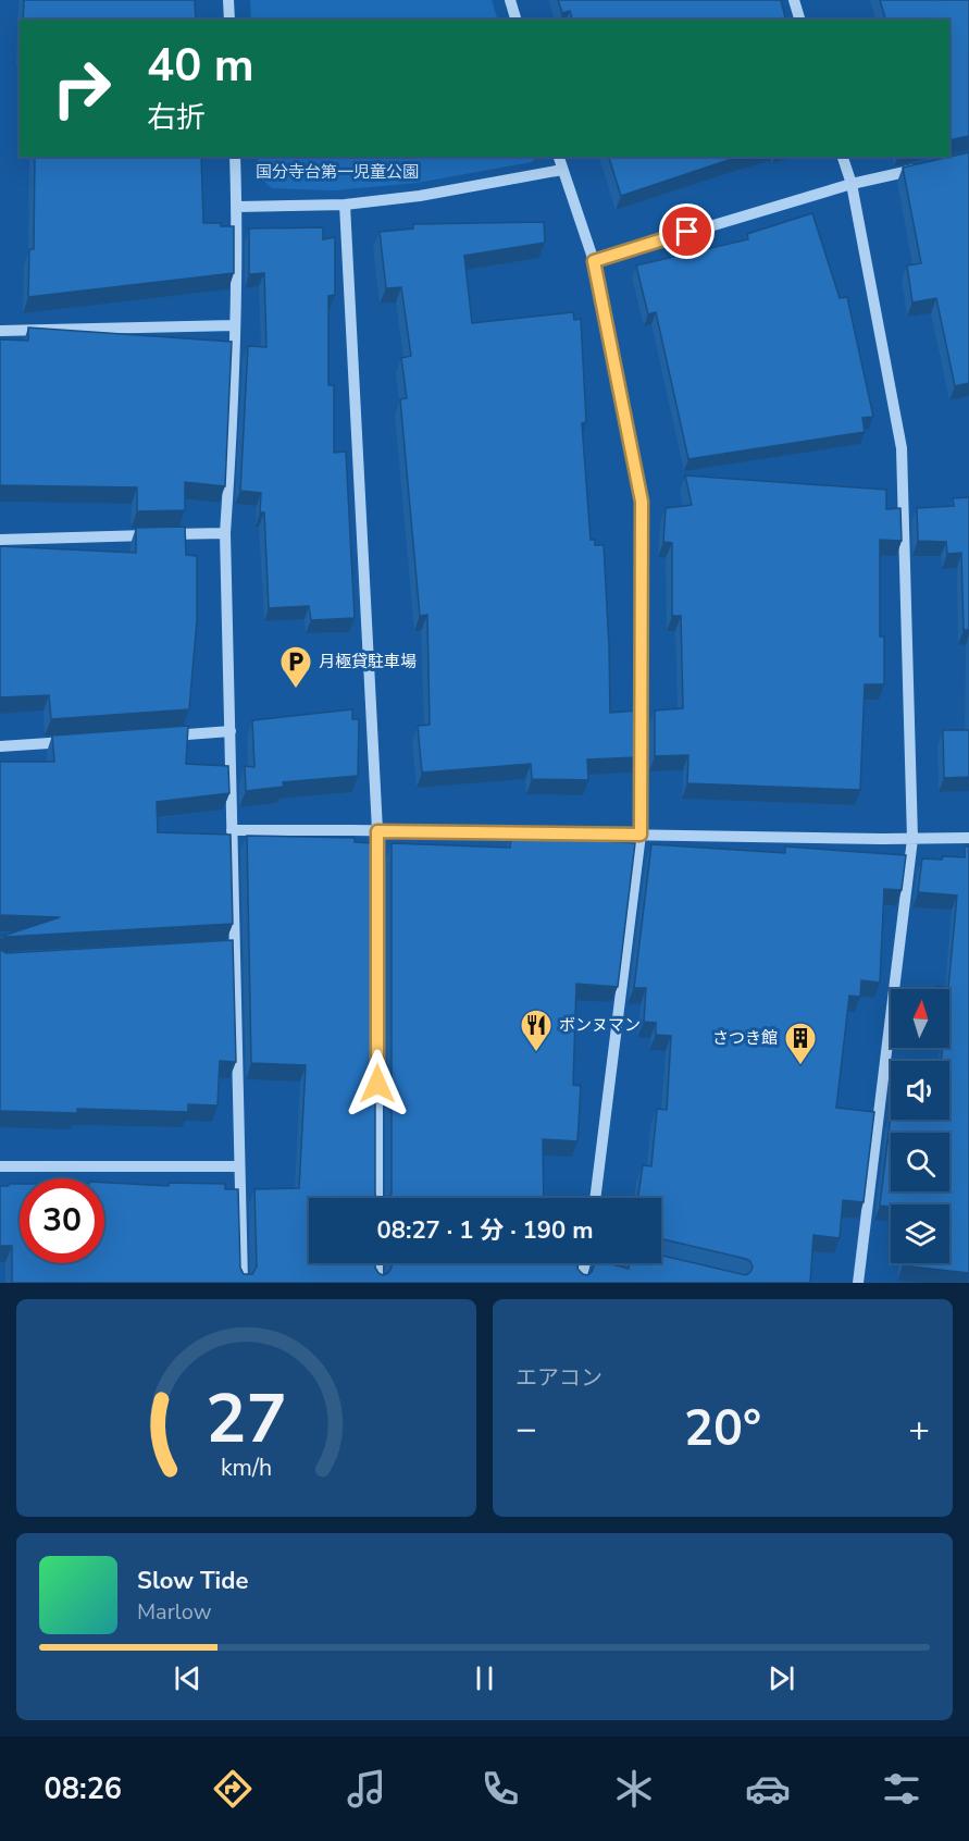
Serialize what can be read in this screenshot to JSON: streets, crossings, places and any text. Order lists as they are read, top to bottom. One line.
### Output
{"parks":["国分寺台第一児童公園"],"places":{"parking":["月極貸駐車場"],"restaurant":["ボンヌマン"],"building":["さつき館"]},"north":"top","page":{"turn":["40 m","右折"],"limit":"30","trip":"08:27 · 1 分 · 190 m","tile":"エアコン","heat":["−","20°","+"],"song":["Slow Tide","Marlow"],"tabs":"08:26","gauge":["27","km/h"]}}
